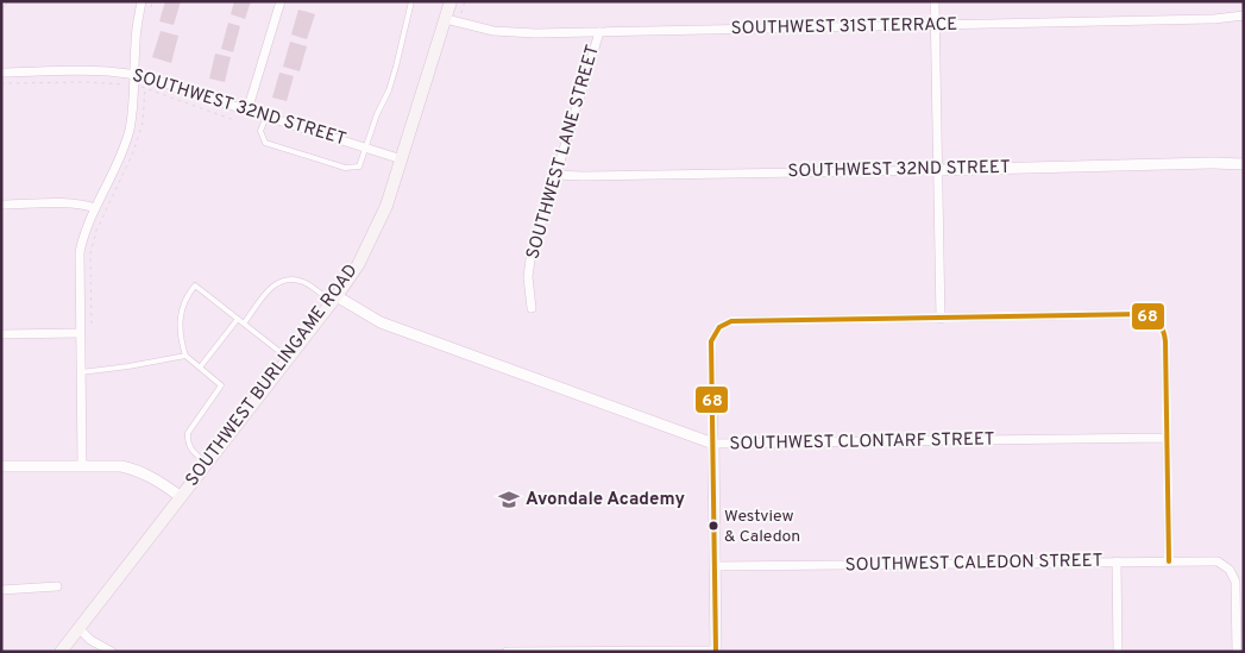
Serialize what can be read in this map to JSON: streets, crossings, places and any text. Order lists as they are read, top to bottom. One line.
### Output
{"streets":{"main road":["SOUTHWEST BURLINGAME ROAD"],"street":["SOUTHWEST 31ST TERRACE","SOUTHWEST 32ND STREET","SOUTHWEST LANE STREET","SOUTHWEST CLONTARF STREET","SOUTHWEST CALEDON STREET"]},"crossings":[["SOUTHWEST 31ST TERRACE","SOUTHWEST LANE STREET"],["SOUTHWEST 31ST TERRACE","SOUTHWEST BURLINGAME ROAD"],["SOUTHWEST 32ND STREET","SOUTHWEST LANE STREET"],["SOUTHWEST 32ND STREET","SOUTHWEST BURLINGAME ROAD"],["SOUTHWEST BURLINGAME ROAD","SOUTHWEST CLONTARF STREET"]],"places":{"school or university":["Avondale Academy"],"other":["Westview & Caledon"]},"lines":["transit line 68"]}
